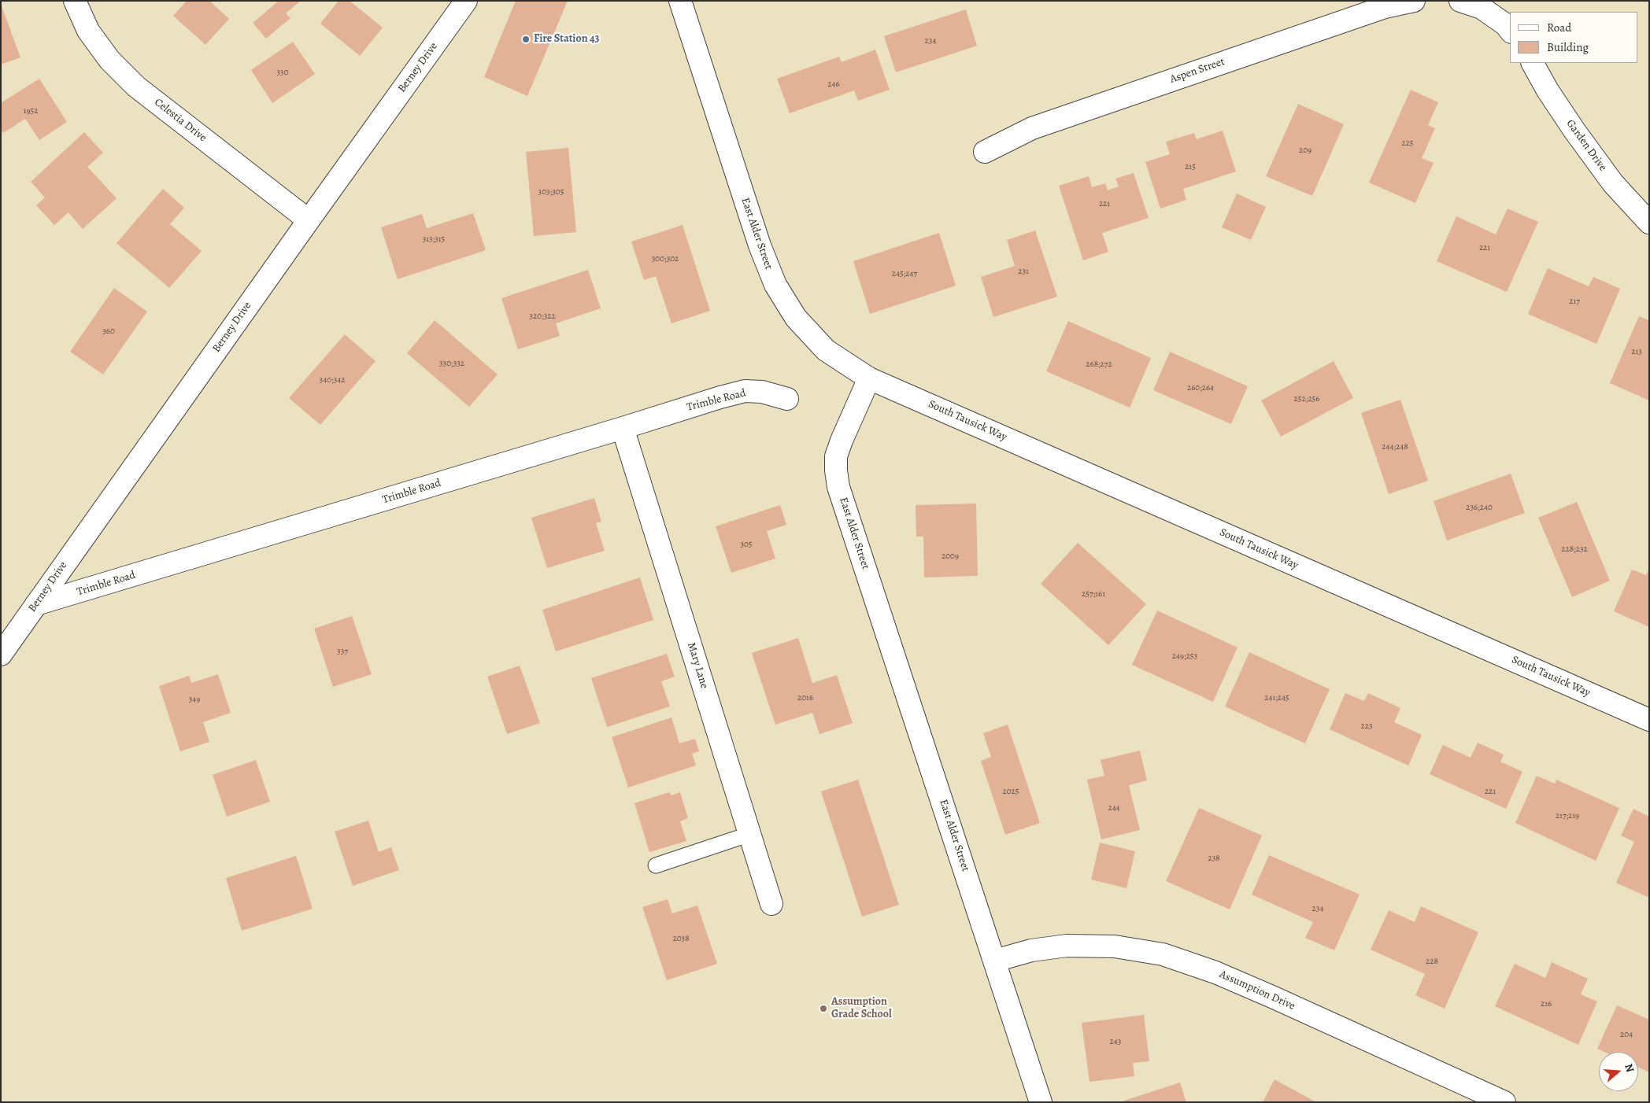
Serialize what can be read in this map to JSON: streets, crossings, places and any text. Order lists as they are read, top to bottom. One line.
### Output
{"streets":{"street":["Berney Drive","Aspen Street","Celestia Drive","Garden Drive","East Alder Street","Trimble Road","South Tausick Way","Mary Lane","Assumption Drive"]},"crossings":[["Berney Drive","Celestia Drive"],["Berney Drive","Trimble Road"],["East Alder Street","South Tausick Way"],["East Alder Street","Assumption Drive"],["Trimble Road","Mary Lane"]],"places":["Fire Station 43","Assumption Grade School"],"house_numbers":["234","330","246","1952","225","209","215","303;305","221","313;315","221","300;302","231","245;247","217","320;322","360","213","330;332","268;272","340;342","260;264","252;256","244;248","236;240","305","228;232","2009","257;161","337","249;253","2016","241;245","349","223","2025","221","244","217;219","238","234","2038","228","216","204","243"],"legend":["Road","Building"],"north":"right"}
